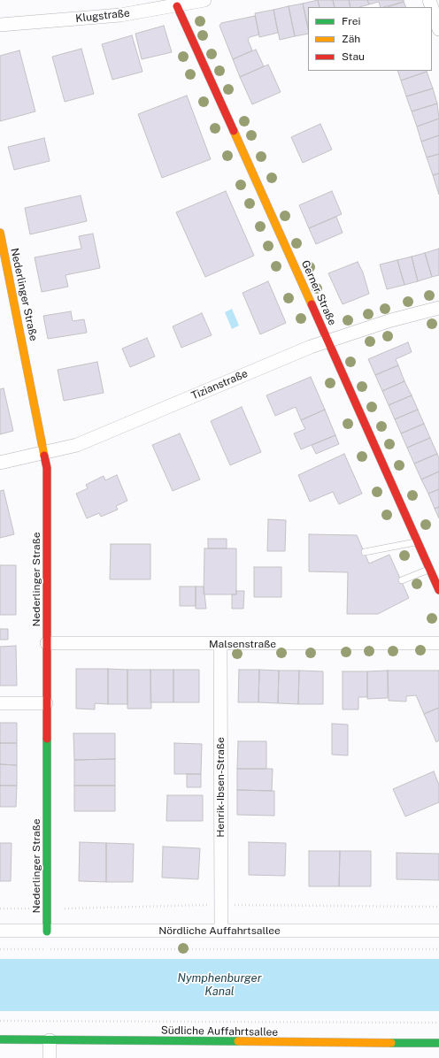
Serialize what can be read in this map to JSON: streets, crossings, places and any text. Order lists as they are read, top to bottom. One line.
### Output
{"streets":{"street":["Klugstraße","Gerner Straße","Nederlinger Straße","Tizianstraße","Malsenstraße","Henrik-Ibsen-Straße","Nördliche Auffahrtsallee","Südliche Auffahrtsallee"]},"crossings":[["Klugstraße","Gerner Straße"],["Gerner Straße","Tizianstraße"],["Nederlinger Straße","Tizianstraße"],["Nederlinger Straße","Malsenstraße"],["Nederlinger Straße","Nördliche Auffahrtsallee"],["Malsenstraße","Henrik-Ibsen-Straße"],["Henrik-Ibsen-Straße","Nördliche Auffahrtsallee"]],"water":["Nymphenburger Kanal"],"legend":["Frei","Zäh","Stau"]}
